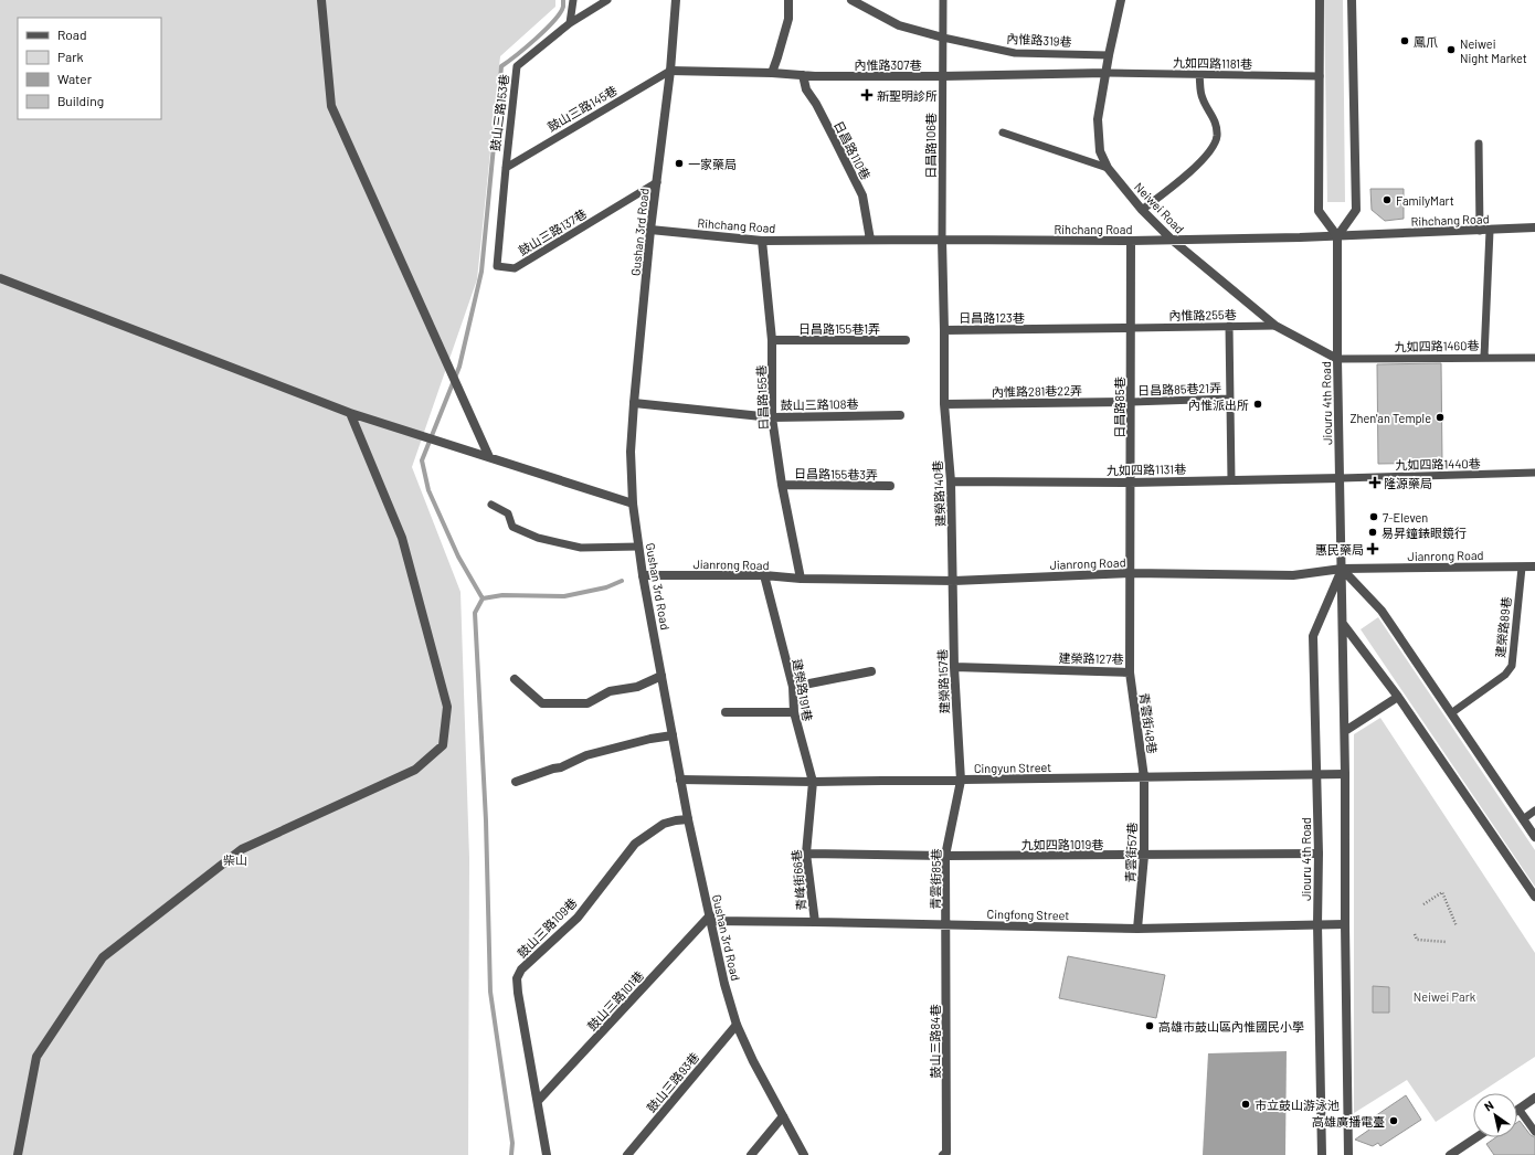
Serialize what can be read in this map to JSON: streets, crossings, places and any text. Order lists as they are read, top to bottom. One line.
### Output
{"streets":{"street":["內惟路307巷","日昌路110巷","Neiwei Road","Rihchang Road","Gushan 3rd Road","日昌路123巷","日昌路155巷1弄","內惟路281巷22弄","日昌路155巷","Jiouru 4th Road","鼓山三路108巷","日昌路85巷","九如四路1131巷","日昌路155巷3弄","建榮路140巷","Jianrong Road","建榮路127巷","建榮路157巷","建榮路191巷","青雲街48巷","Cingyun Street","九如四路1019巷","青雲街57巷","青雲街85巷","青峰街66巷","Cingfong Street","鼓山三路109巷","鼓山三路101巷","鼓山三路84巷","鼓山三路93巷"],"lane":["內惟路319巷","九如四路1181巷","鼓山三路145巷","鼓山三路153巷","日昌路106巷","鼓山三路137巷","內惟路255巷","九如四路1460巷","日昌路85巷21弄","九如四路1440巷","建榮路89巷"]},"crossings":[["內惟路319巷","日昌路106巷"],["內惟路319巷","Neiwei Road"],["九如四路1181巷","內惟路307巷"],["九如四路1181巷","Neiwei Road"],["內惟路307巷","鼓山三路145巷"],["內惟路307巷","日昌路106巷"],["內惟路307巷","日昌路110巷"],["內惟路307巷","Neiwei Road"],["內惟路307巷","Gushan 3rd Road"],["鼓山三路145巷","鼓山三路153巷"],["鼓山三路145巷","鼓山三路137巷"],["鼓山三路145巷","Gushan 3rd Road"],["鼓山三路153巷","鼓山三路137巷"],["日昌路106巷","Rihchang Road"],["日昌路106巷","日昌路123巷"],["日昌路110巷","Rihchang Road"],["Neiwei Road","Rihchang Road"],["Neiwei Road","內惟路255巷"],["Neiwei Road","九如四路1460巷"],["Neiwei Road","Jiouru 4th Road"],["Rihchang Road","Gushan 3rd Road"],["Rihchang Road","日昌路123巷"],["Rihchang Road","日昌路155巷"],["Rihchang Road","Jiouru 4th Road"],["Rihchang Road","日昌路85巷"],["鼓山三路137巷","Gushan 3rd Road"],["Gushan 3rd Road","鼓山三路108巷"],["Gushan 3rd Road","Jianrong Road"],["Gushan 3rd Road","Cingyun Street"],["Gushan 3rd Road","Cingfong Street"],["Gushan 3rd Road","鼓山三路109巷"],["Gushan 3rd Road","鼓山三路101巷"],["Gushan 3rd Road","鼓山三路93巷"],["內惟路255巷","日昌路123巷"],["內惟路255巷","日昌路85巷"],["日昌路123巷","日昌路85巷"],["日昌路123巷","建榮路140巷"],["日昌路155巷1弄","日昌路155巷"],["九如四路1460巷","Jiouru 4th Road"],["日昌路85巷21弄","內惟路281巷22弄"],["日昌路85巷21弄","日昌路85巷"],["內惟路281巷22弄","日昌路85巷"],["內惟路281巷22弄","建榮路140巷"],["日昌路155巷","鼓山三路108巷"],["日昌路155巷","日昌路155巷3弄"],["日昌路155巷","Jianrong Road"],["Jiouru 4th Road","九如四路1440巷"],["Jiouru 4th Road","九如四路1131巷"],["Jiouru 4th Road","Jianrong Road"],["Jiouru 4th Road","Cingyun Street"],["Jiouru 4th Road","九如四路1019巷"],["Jiouru 4th Road","Cingfong Street"],["日昌路85巷","九如四路1131巷"],["日昌路85巷","Jianrong Road"],["日昌路85巷","建榮路127巷"],["九如四路1440巷","九如四路1131巷"],["九如四路1131巷","建榮路140巷"],["建榮路140巷","Jianrong Road"],["建榮路140巷","建榮路157巷"],["Jianrong Road","建榮路89巷"],["Jianrong Road","建榮路127巷"],["Jianrong Road","建榮路157巷"],["Jianrong Road","建榮路191巷"],["建榮路127巷","建榮路157巷"],["建榮路127巷","青雲街48巷"],["建榮路157巷","Cingyun Street"],["建榮路157巷","青雲街85巷"],["建榮路191巷","Cingyun Street"],["建榮路191巷","青峰街66巷"],["青雲街48巷","Cingyun Street"],["青雲街48巷","青雲街57巷"],["Cingyun Street","青雲街57巷"],["Cingyun Street","青雲街85巷"],["Cingyun Street","青峰街66巷"],["九如四路1019巷","青雲街57巷"],["九如四路1019巷","青雲街85巷"],["九如四路1019巷","青峰街66巷"],["青雲街57巷","Cingfong Street"],["青雲街85巷","Cingfong Street"],["青雲街85巷","鼓山三路84巷"],["青峰街66巷","Cingfong Street"],["Cingfong Street","鼓山三路101巷"],["Cingfong Street","鼓山三路84巷"],["鼓山三路109巷","鼓山三路101巷"]],"parks":["柴山","Neiwei Park"],"places":{"other":["鳳爪","Neiwei Night Market","一家藥局","FamilyMart","內惟派出所","Zhen'an Temple","7-Eleven","易昇鐘錶眼鏡行","高雄市鼓山區內惟國民小學","市立鼓山游泳池","高雄廣播電臺"],"health":["新聖明診所","隆源藥局","惠民藥局"]},"legend":["Road","Park","Water","Building"],"north":"top left"}
